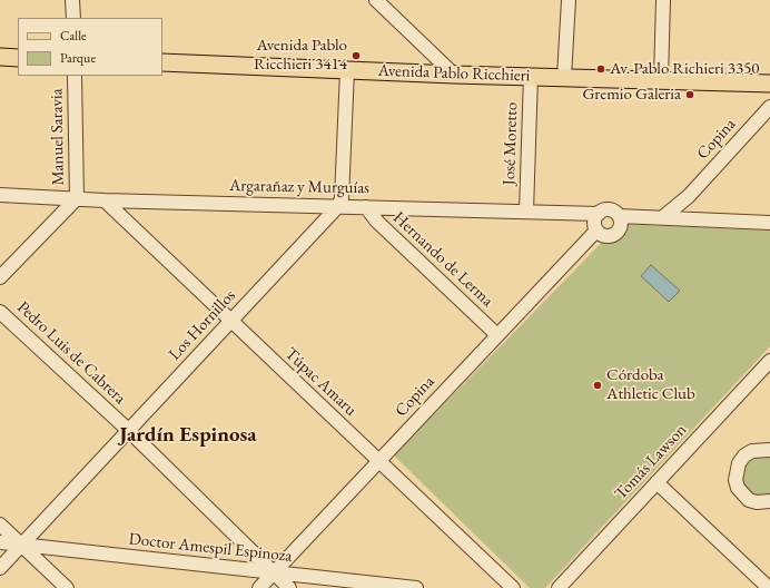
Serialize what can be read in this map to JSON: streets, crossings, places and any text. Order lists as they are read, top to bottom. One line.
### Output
{"streets":{"main road":["Avenida Pablo Ricchieri"],"street":["Manuel Saravia","Copina","José Moretto","Argarañaz y Murguías","Hernando de Lerma","Los Hornillos","Pedro Luis de Cabrera","Túpac Amaru","Tomás Lawson","Doctor Amespil Espinoza"]},"crossings":[["Avenida Pablo Ricchieri","José Moretto"],["Manuel Saravia","Argarañaz y Murguías"],["Copina","Argarañaz y Murguías"],["Copina","Hernando de Lerma"],["Copina","Pedro Luis de Cabrera"],["Copina","Túpac Amaru"],["Copina","Doctor Amespil Espinoza"],["José Moretto","Argarañaz y Murguías"],["Argarañaz y Murguías","Hernando de Lerma"],["Argarañaz y Murguías","Los Hornillos"],["Argarañaz y Murguías","Túpac Amaru"],["Los Hornillos","Pedro Luis de Cabrera"],["Los Hornillos","Túpac Amaru"],["Los Hornillos","Doctor Amespil Espinoza"],["Pedro Luis de Cabrera","Doctor Amespil Espinoza"]],"districts":["Jardín Espinosa"],"places":["Avenida Pablo Ricchieri 3414","Av. Pablo Richieri 3350","Gremio Galeria","Córdoba Athletic Club"],"legend":["Calle","Parque"]}
